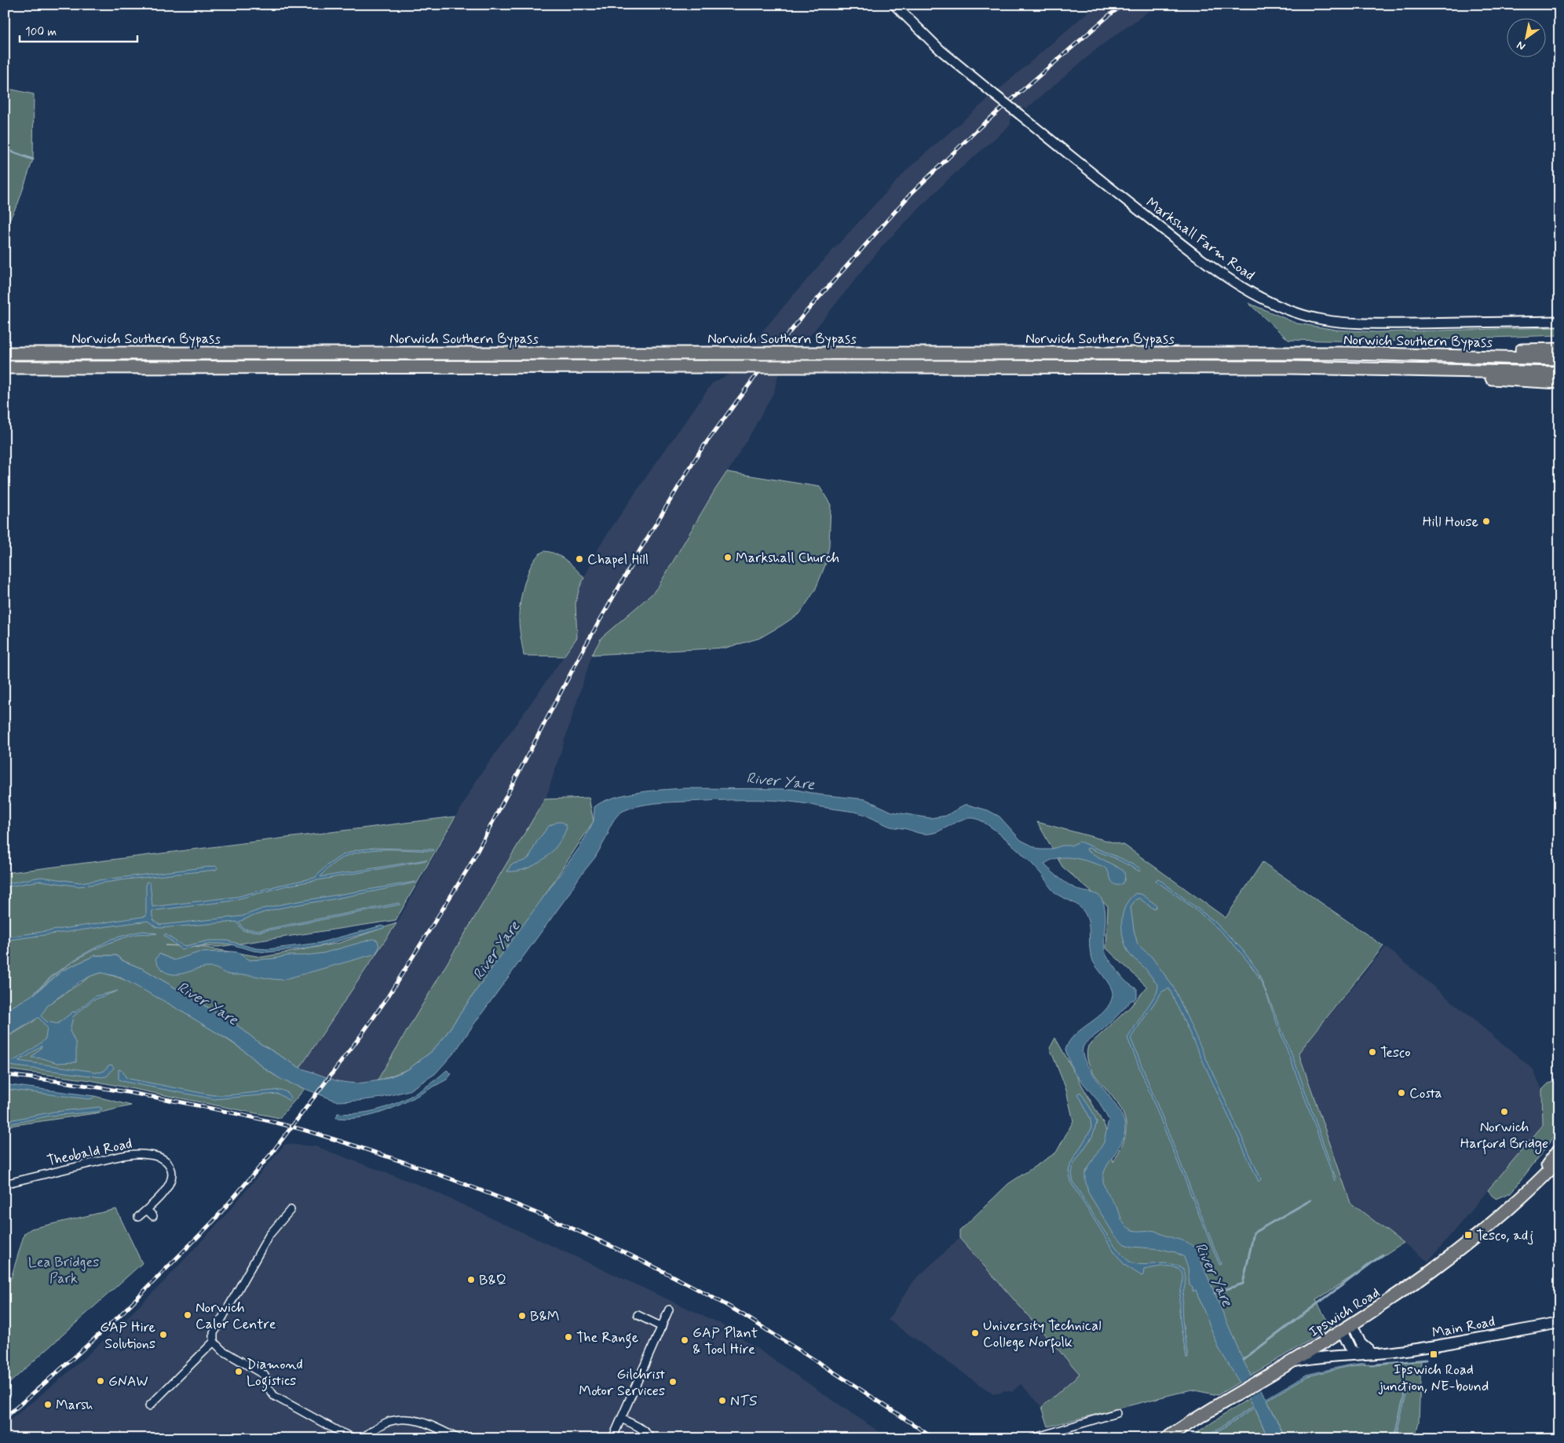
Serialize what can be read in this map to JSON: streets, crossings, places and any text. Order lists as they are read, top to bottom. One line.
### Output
{"streets":{"highway":["Norwich Southern Bypass","Ipswich Road"],"main road":["Main Road"],"street":["Markshall Farm Road","Theobald Road"]},"crossings":[["Ipswich Road","Main Road"]],"water":["River Yare"],"parks":["Lea Bridges Park"],"places":{"other":["Hill House","Markshall Church","Chapel Hill","Tesco","Costa","Norwich Harford Bridge","B&Q","Norwich Calor Centre","B&M","University Technical College Norfolk","GAP Hire Solutions","The Range","GAP Plant & Tool Hire","Diamond Logistics","GNAW","Gilchrist Motor Services","NTS","Marsh"],"transit":["Tesco, adj","Ipswich Road junction, NE-bound"]},"scale_bar":"100 m","north":"bottom left"}
